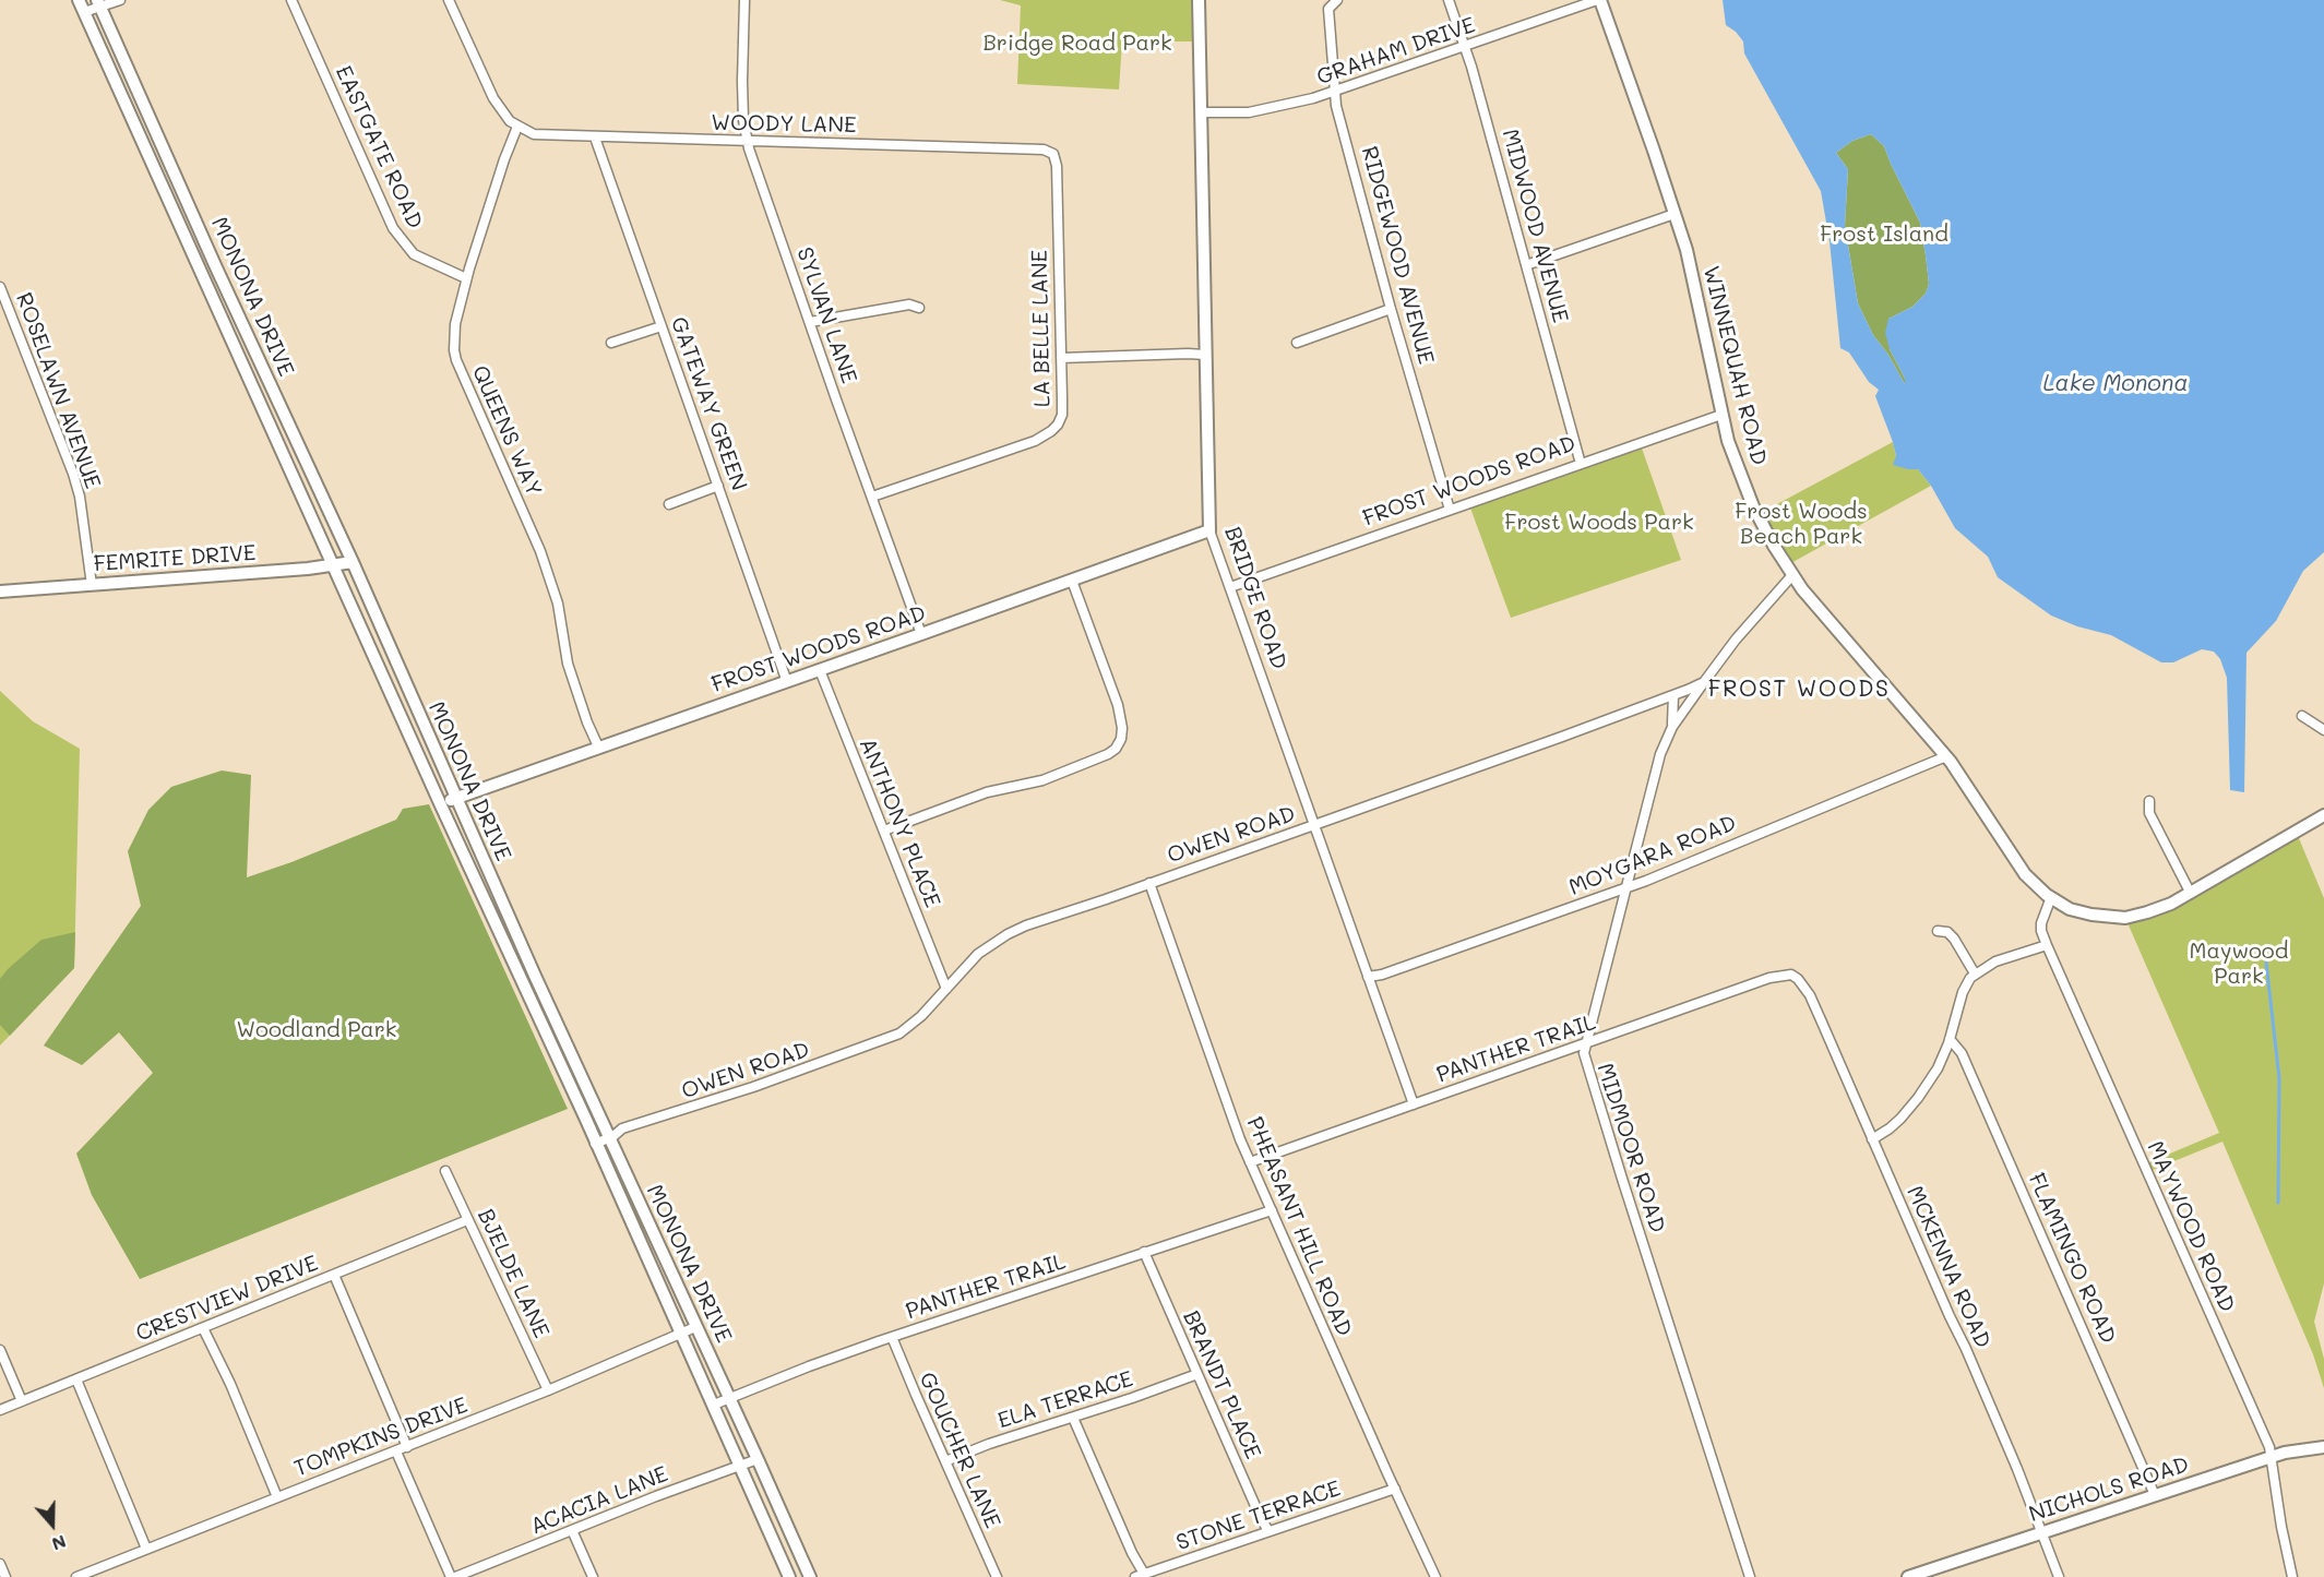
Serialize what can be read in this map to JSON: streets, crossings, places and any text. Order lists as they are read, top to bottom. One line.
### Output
{"streets":{"street":["GRAHAM DRIVE","WOODY LANE","EASTGATE ROAD","MIDWOOD AVENUE","RIDGEWOOD AVENUE","MONONA DRIVE","SYLVAN LANE","LA BELLE LANE","WINNEQUAH ROAD","ROSELAWN AVENUE","GATEWAY GREEN","QUEENS WAY","FROST WOODS ROAD","FEMRITE DRIVE","BRIDGE ROAD","ANTHONY PLACE","OWEN ROAD","MOYGARA ROAD","PANTHER TRAIL","MIDMOOR ROAD","PHEASANT HILL ROAD","MAYWOOD ROAD","FLAMINGO ROAD","MCKENNA ROAD","BJELDE LANE","CRESTVIEW DRIVE","BRANDT PLACE","ELA TERRACE","TOMPKINS DRIVE","GOUCHER LANE","NICHOLS ROAD","ACACIA LANE","STONE TERRACE"]},"crossings":[["GRAHAM DRIVE","MIDWOOD AVENUE"],["GRAHAM DRIVE","RIDGEWOOD AVENUE"],["GRAHAM DRIVE","WINNEQUAH ROAD"],["GRAHAM DRIVE","BRIDGE ROAD"],["WOODY LANE","SYLVAN LANE"],["WOODY LANE","LA BELLE LANE"],["WOODY LANE","GATEWAY GREEN"],["WOODY LANE","QUEENS WAY"],["EASTGATE ROAD","QUEENS WAY"],["MIDWOOD AVENUE","FROST WOODS ROAD"],["RIDGEWOOD AVENUE","FROST WOODS ROAD"],["MONONA DRIVE","FROST WOODS ROAD"],["MONONA DRIVE","FEMRITE DRIVE"],["MONONA DRIVE","OWEN ROAD"],["MONONA DRIVE","PANTHER TRAIL"],["MONONA DRIVE","TOMPKINS DRIVE"],["MONONA DRIVE","ACACIA LANE"],["SYLVAN LANE","LA BELLE LANE"],["SYLVAN LANE","FROST WOODS ROAD"],["WINNEQUAH ROAD","FROST WOODS ROAD"],["WINNEQUAH ROAD","MOYGARA ROAD"],["WINNEQUAH ROAD","MAYWOOD ROAD"],["ROSELAWN AVENUE","FEMRITE DRIVE"],["GATEWAY GREEN","FROST WOODS ROAD"],["QUEENS WAY","FROST WOODS ROAD"],["FROST WOODS ROAD","BRIDGE ROAD"],["FROST WOODS ROAD","ANTHONY PLACE"],["BRIDGE ROAD","OWEN ROAD"],["BRIDGE ROAD","MOYGARA ROAD"],["BRIDGE ROAD","PANTHER TRAIL"],["ANTHONY PLACE","OWEN ROAD"],["OWEN ROAD","MIDMOOR ROAD"],["OWEN ROAD","PHEASANT HILL ROAD"],["MOYGARA ROAD","MIDMOOR ROAD"],["PANTHER TRAIL","MIDMOOR ROAD"],["PANTHER TRAIL","PHEASANT HILL ROAD"],["PANTHER TRAIL","MCKENNA ROAD"],["PANTHER TRAIL","BRANDT PLACE"],["PANTHER TRAIL","GOUCHER LANE"],["PHEASANT HILL ROAD","STONE TERRACE"],["MAYWOOD ROAD","NICHOLS ROAD"],["FLAMINGO ROAD","NICHOLS ROAD"],["MCKENNA ROAD","NICHOLS ROAD"],["BJELDE LANE","CRESTVIEW DRIVE"],["BJELDE LANE","TOMPKINS DRIVE"],["BRANDT PLACE","ELA TERRACE"],["BRANDT PLACE","STONE TERRACE"],["ELA TERRACE","GOUCHER LANE"]],"districts":["FROST WOODS"],"water":["Lake Monona"],"parks":["Bridge Road Park","Frost Island","Frost Woods Beach Park","Frost Woods Park","Maywood Park","Woodland Park"],"north":"bottom"}
